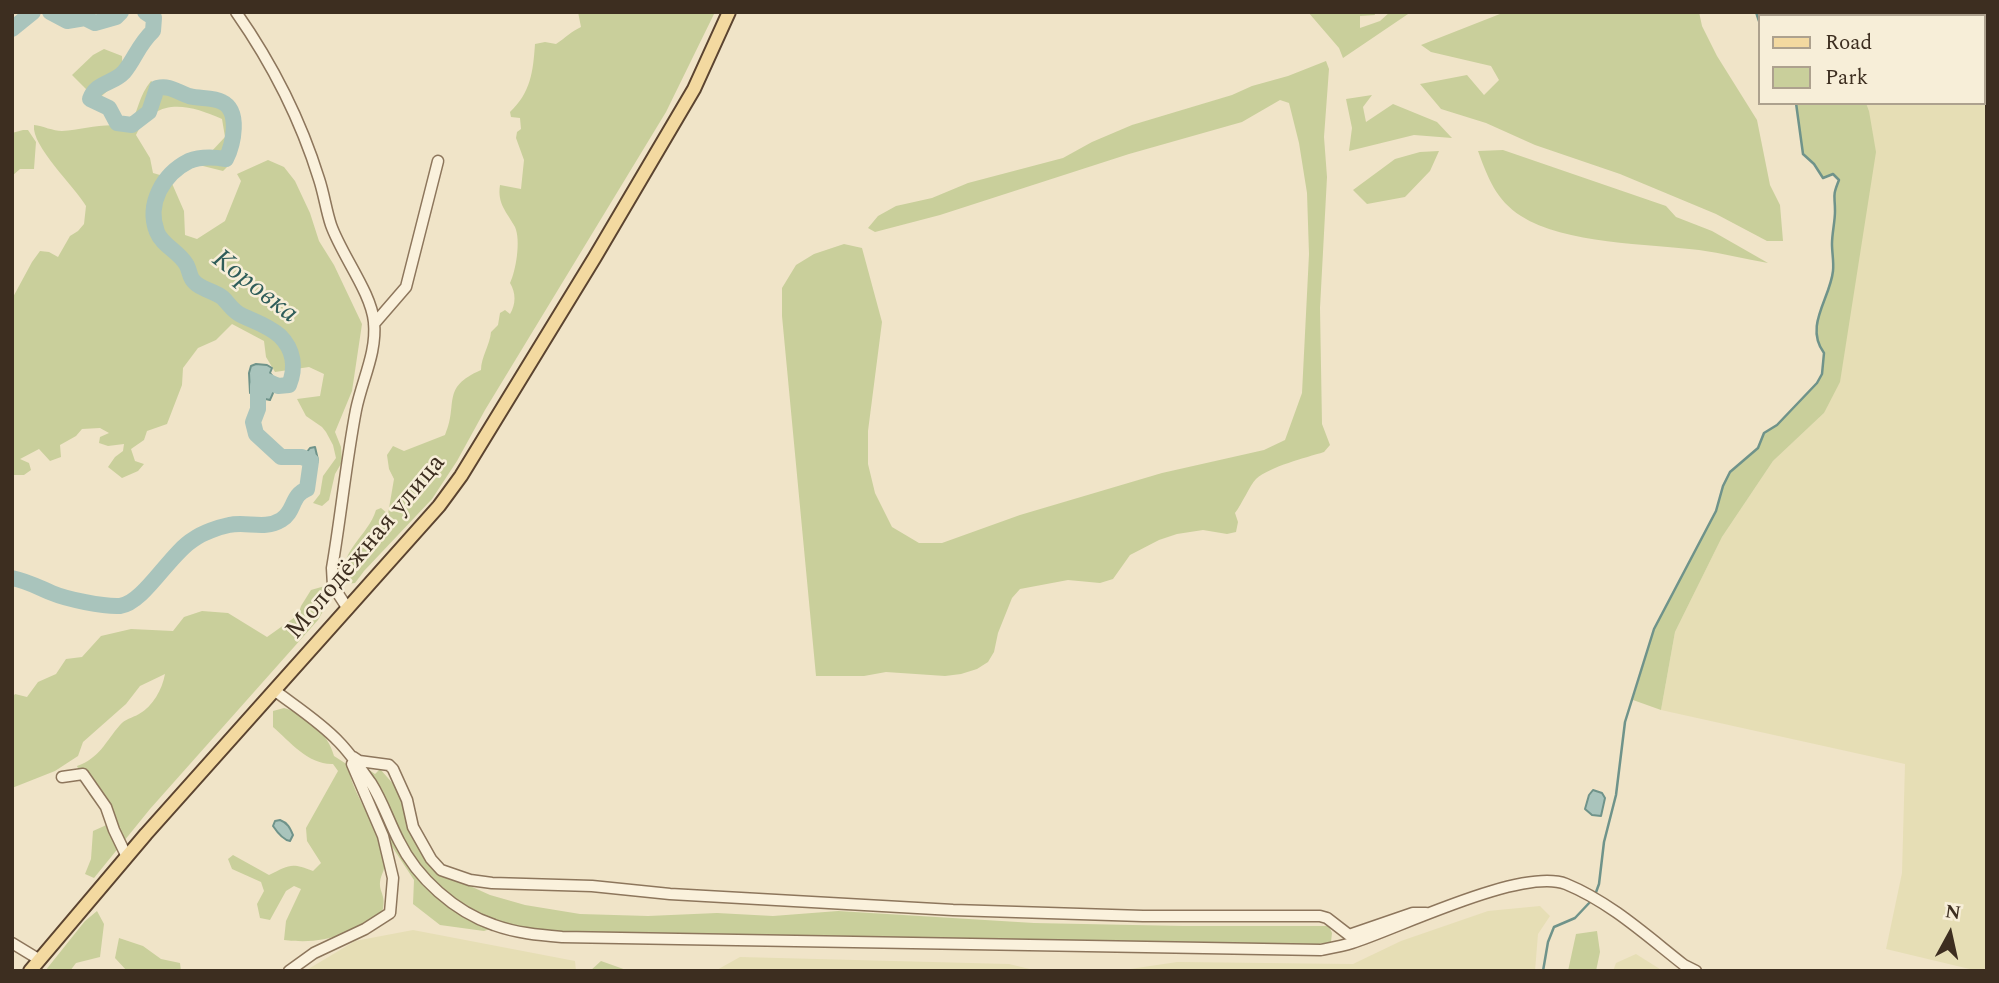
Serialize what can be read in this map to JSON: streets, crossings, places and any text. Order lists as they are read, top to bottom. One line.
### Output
{"streets":{"main road":["Молодёжная улица"]},"water":["Коровка"],"legend":["Road","Park"],"north":"top"}
